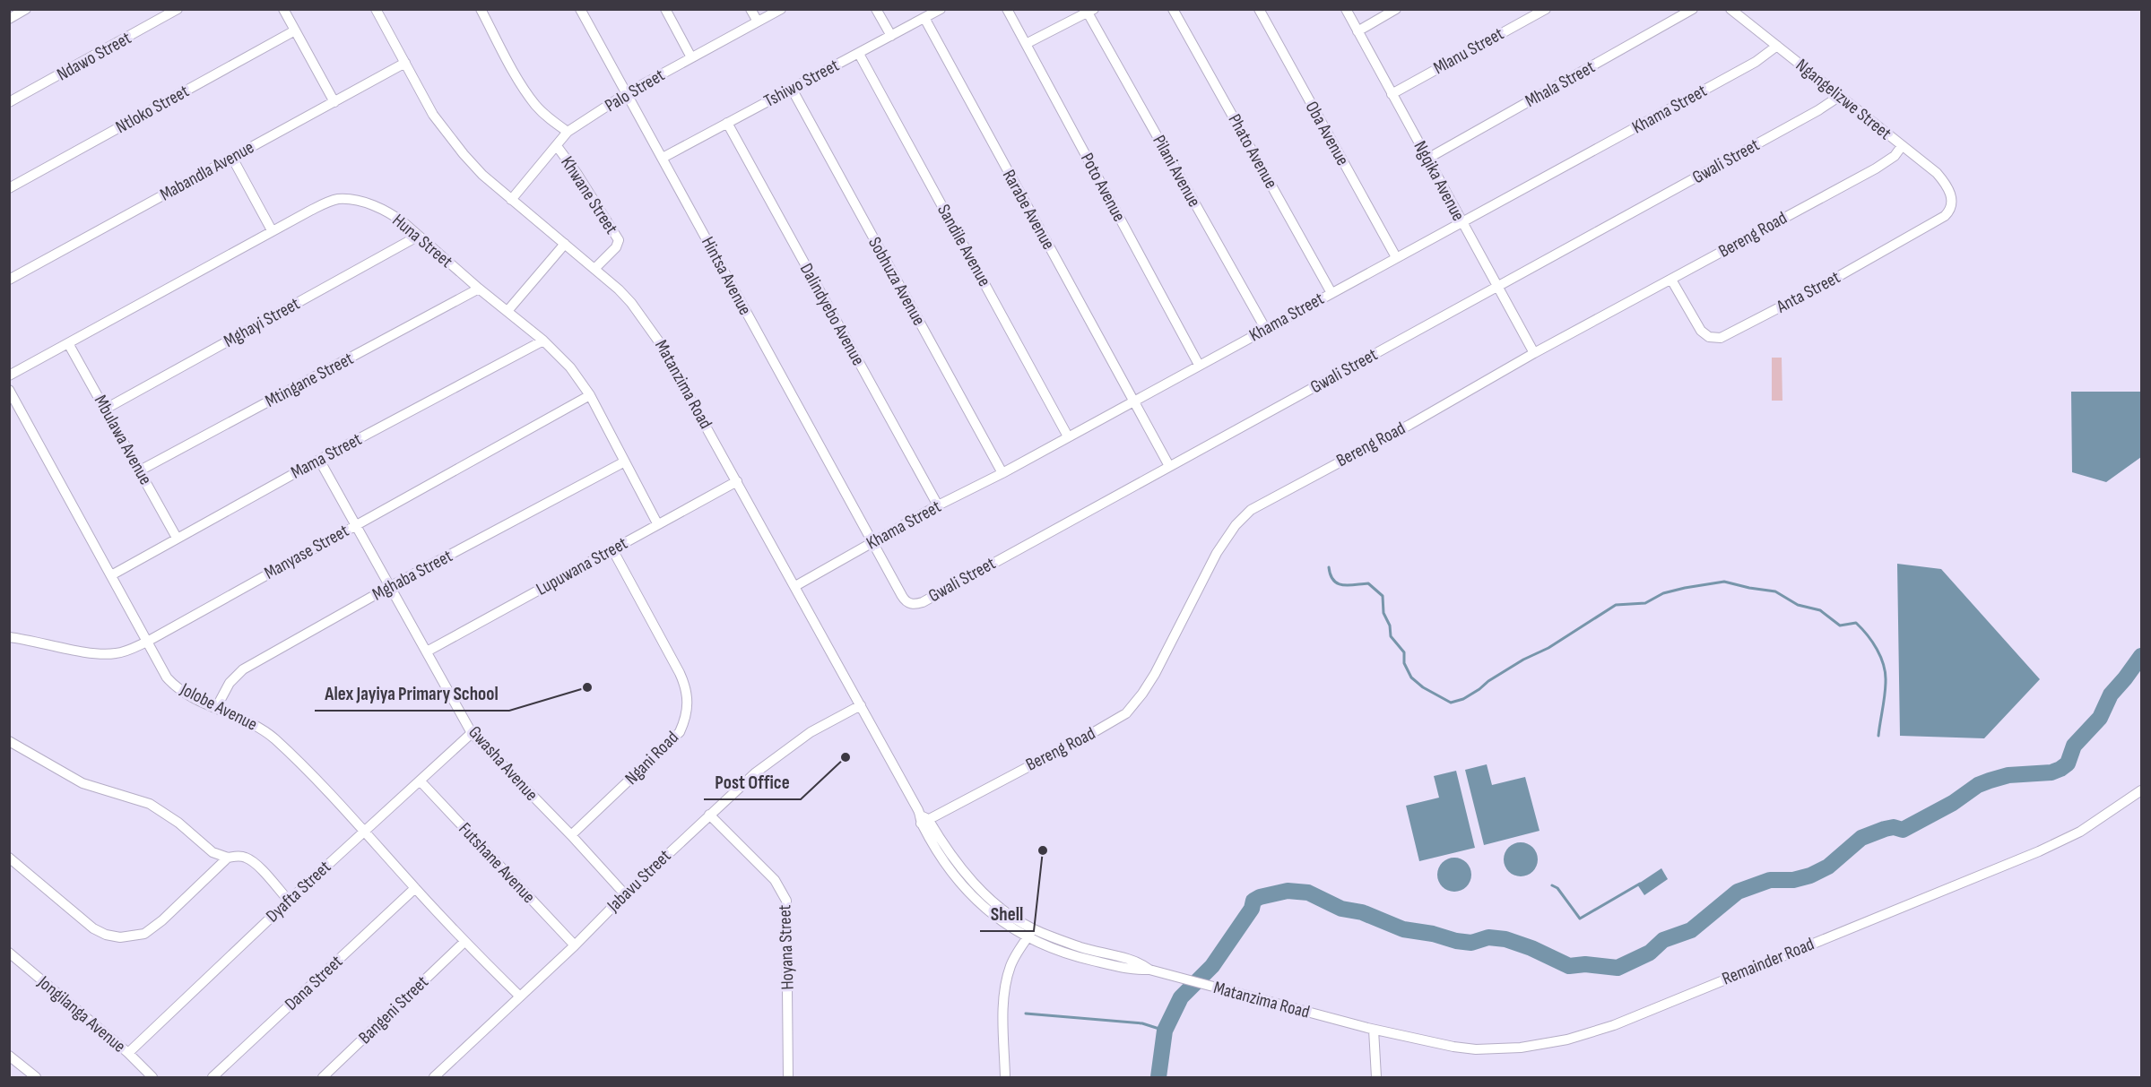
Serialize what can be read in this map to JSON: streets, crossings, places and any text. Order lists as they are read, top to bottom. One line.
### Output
{"streets":{"street":["Mlanu Street","Ndawo Street","Tshiwo Street","Mhala Street","Palo Street","Ngangelizwe Street","Ntloko Street","Khama Street","Oba Avenue","Phato Avenue","Gwali Street","Mabandla Avenue","Pilani Avenue","Ngqika Avenue","Poto Avenue","Khwane Street","Rarabe Avenue","Bereng Road","Huna Street","Sandile Avenue","Hintsa Avenue","Sobhuza Avenue","Anta Street","Dalindyebo Avenue","Mghayi Street","Mtingane Street","Matanzima Road","Mbulawa Avenue","Mama Street","Manyase Street","Lupuwana Street","Mghaba Street","Jolobe Avenue","Ngani Road","Gwasha Avenue","Futshane Avenue","Jabavu Street","Dyafta Street","Hoyana Street","Remainder Road","Dana Street","Bangeni Street","Jongilanga Avenue"]},"crossings":[["Mlanu Street","Ngqika Avenue"],["Tshiwo Street","Rarabe Avenue"],["Tshiwo Street","Sandile Avenue"],["Tshiwo Street","Hintsa Avenue"],["Tshiwo Street","Sobhuza Avenue"],["Tshiwo Street","Dalindyebo Avenue"],["Mhala Street","Ngqika Avenue"],["Palo Street","Khwane Street"],["Palo Street","Hintsa Avenue"],["Palo Street","Matanzima Road"],["Ngangelizwe Street","Khama Street"],["Ngangelizwe Street","Gwali Street"],["Ngangelizwe Street","Bereng Road"],["Ngangelizwe Street","Anta Street"],["Khama Street","Oba Avenue"],["Khama Street","Phato Avenue"],["Khama Street","Gwali Street"],["Khama Street","Pilani Avenue"],["Khama Street","Ngqika Avenue"],["Khama Street","Poto Avenue"],["Khama Street","Rarabe Avenue"],["Khama Street","Sandile Avenue"],["Khama Street","Hintsa Avenue"],["Khama Street","Sobhuza Avenue"],["Khama Street","Dalindyebo Avenue"],["Khama Street","Matanzima Road"],["Gwali Street","Ngqika Avenue"],["Gwali Street","Rarabe Avenue"],["Gwali Street","Hintsa Avenue"],["Mabandla Avenue","Matanzima Road"],["Ngqika Avenue","Bereng Road"],["Khwane Street","Matanzima Road"],["Bereng Road","Anta Street"],["Bereng Road","Matanzima Road"],["Huna Street","Mghayi Street"],["Huna Street","Mtingane Street"],["Huna Street","Mbulawa Avenue"],["Huna Street","Mama Street"],["Huna Street","Manyase Street"],["Huna Street","Lupuwana Street"],["Huna Street","Mghaba Street"],["Mghayi Street","Mbulawa Avenue"],["Mtingane Street","Mbulawa Avenue"],["Matanzima Road","Lupuwana Street"],["Matanzima Road","Jabavu Street"],["Matanzima Road","Remainder Road"],["Mbulawa Avenue","Mama Street"],["Mama Street","Jolobe Avenue"],["Mama Street","Gwasha Avenue"],["Manyase Street","Jolobe Avenue"],["Manyase Street","Gwasha Avenue"],["Lupuwana Street","Ngani Road"],["Lupuwana Street","Gwasha Avenue"],["Mghaba Street","Jolobe Avenue"],["Mghaba Street","Gwasha Avenue"],["Jolobe Avenue","Jabavu Street"],["Jolobe Avenue","Dyafta Street"],["Jolobe Avenue","Dana Street"],["Jolobe Avenue","Bangeni Street"],["Ngani Road","Gwasha Avenue"],["Gwasha Avenue","Jabavu Street"],["Gwasha Avenue","Dyafta Street"],["Futshane Avenue","Jabavu Street"],["Futshane Avenue","Dyafta Street"],["Jabavu Street","Hoyana Street"],["Dyafta Street","Jongilanga Avenue"]],"places":["Alex Jayiya Primary School","Post Office","Shell"]}
